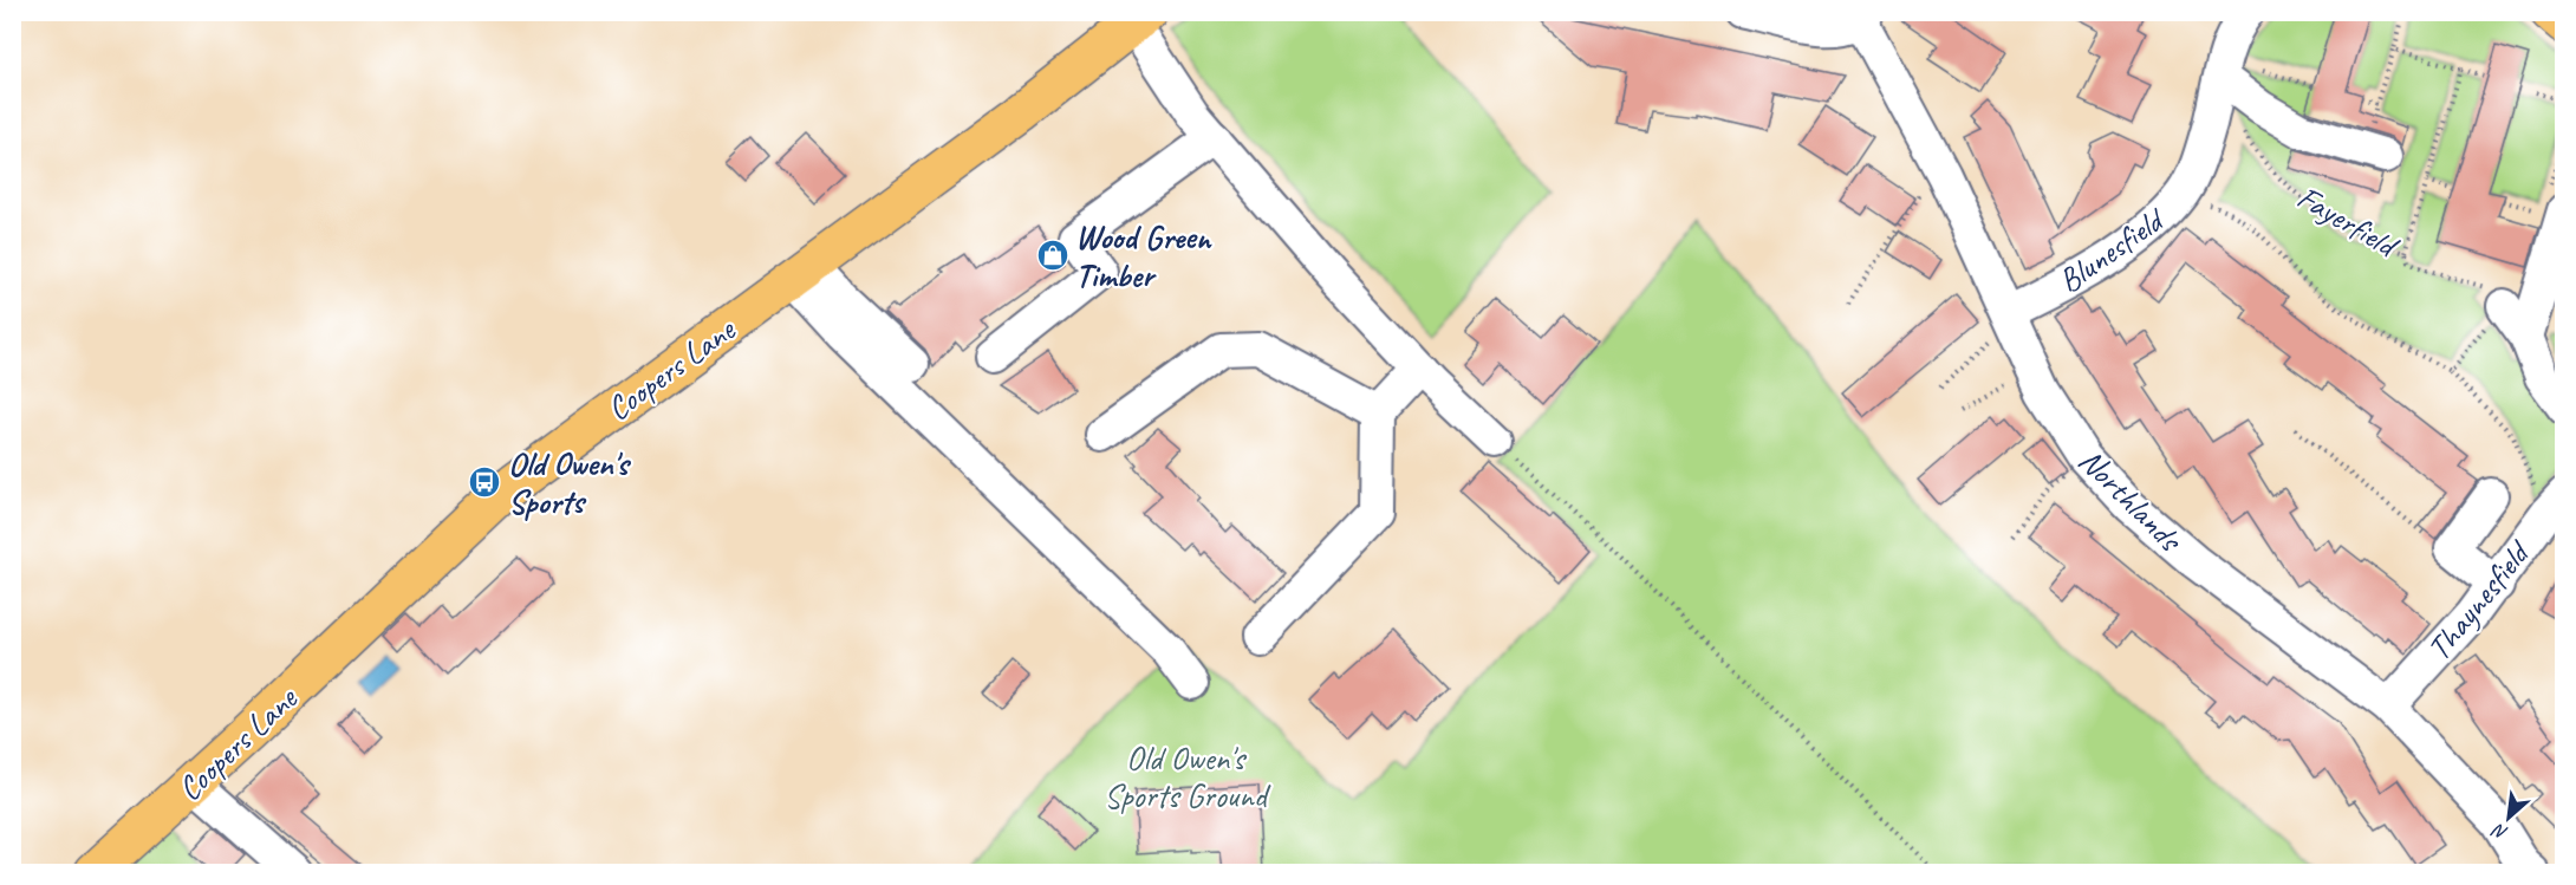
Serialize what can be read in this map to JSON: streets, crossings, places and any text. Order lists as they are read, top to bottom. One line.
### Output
{"streets":{"main road":["Coopers Lane"],"street":["Blunesfield","Northlands","Thaynesfield"],"path":["Fayerfield"]},"crossings":[["Fayerfield","Blunesfield"],["Fayerfield","Thaynesfield"],["Blunesfield","Northlands"],["Northlands","Thaynesfield"]],"parks":["Old Owen's Sports Ground"],"places":{"shop":["Wood Green Timber"],"bus stop":["Old Owen's Sports"]},"north":"bottom left"}
